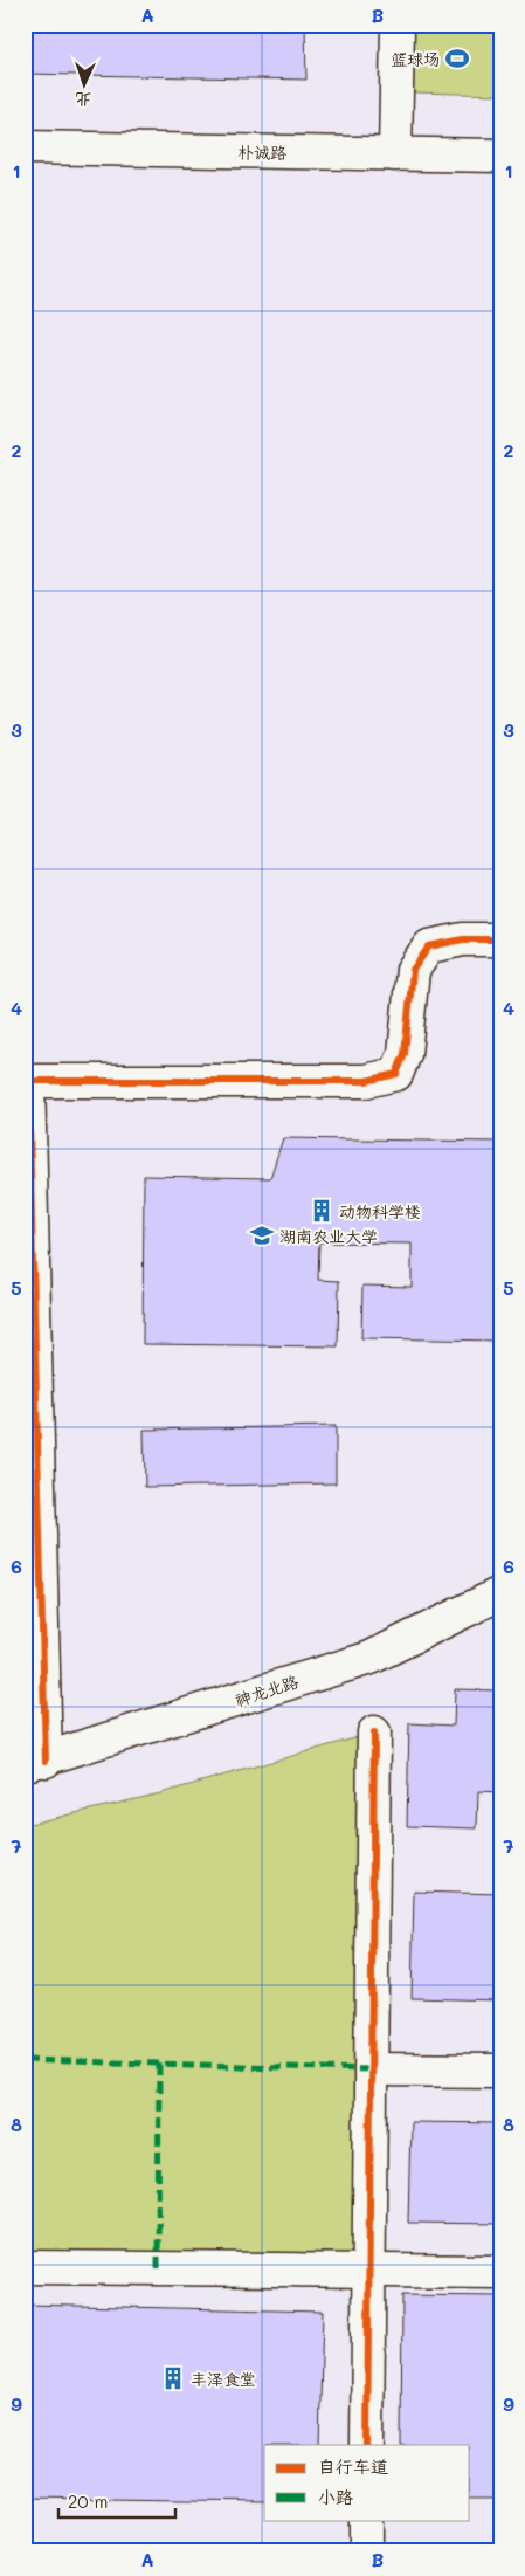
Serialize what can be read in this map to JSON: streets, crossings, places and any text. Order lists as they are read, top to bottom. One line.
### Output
{"streets":{"street":["朴诚路","神龙北路"]},"places":{"sports":["篮球场"],"building":["动物科学楼","丰泽食堂"],"school or university":["湖南农业大学"]},"legend":["自行车道","小路"],"scale_bar":"20 m","north":"bottom","grid":{"columns":["A","B"],"rows":["1","2","3","4","5","6","7","8","9"]}}
